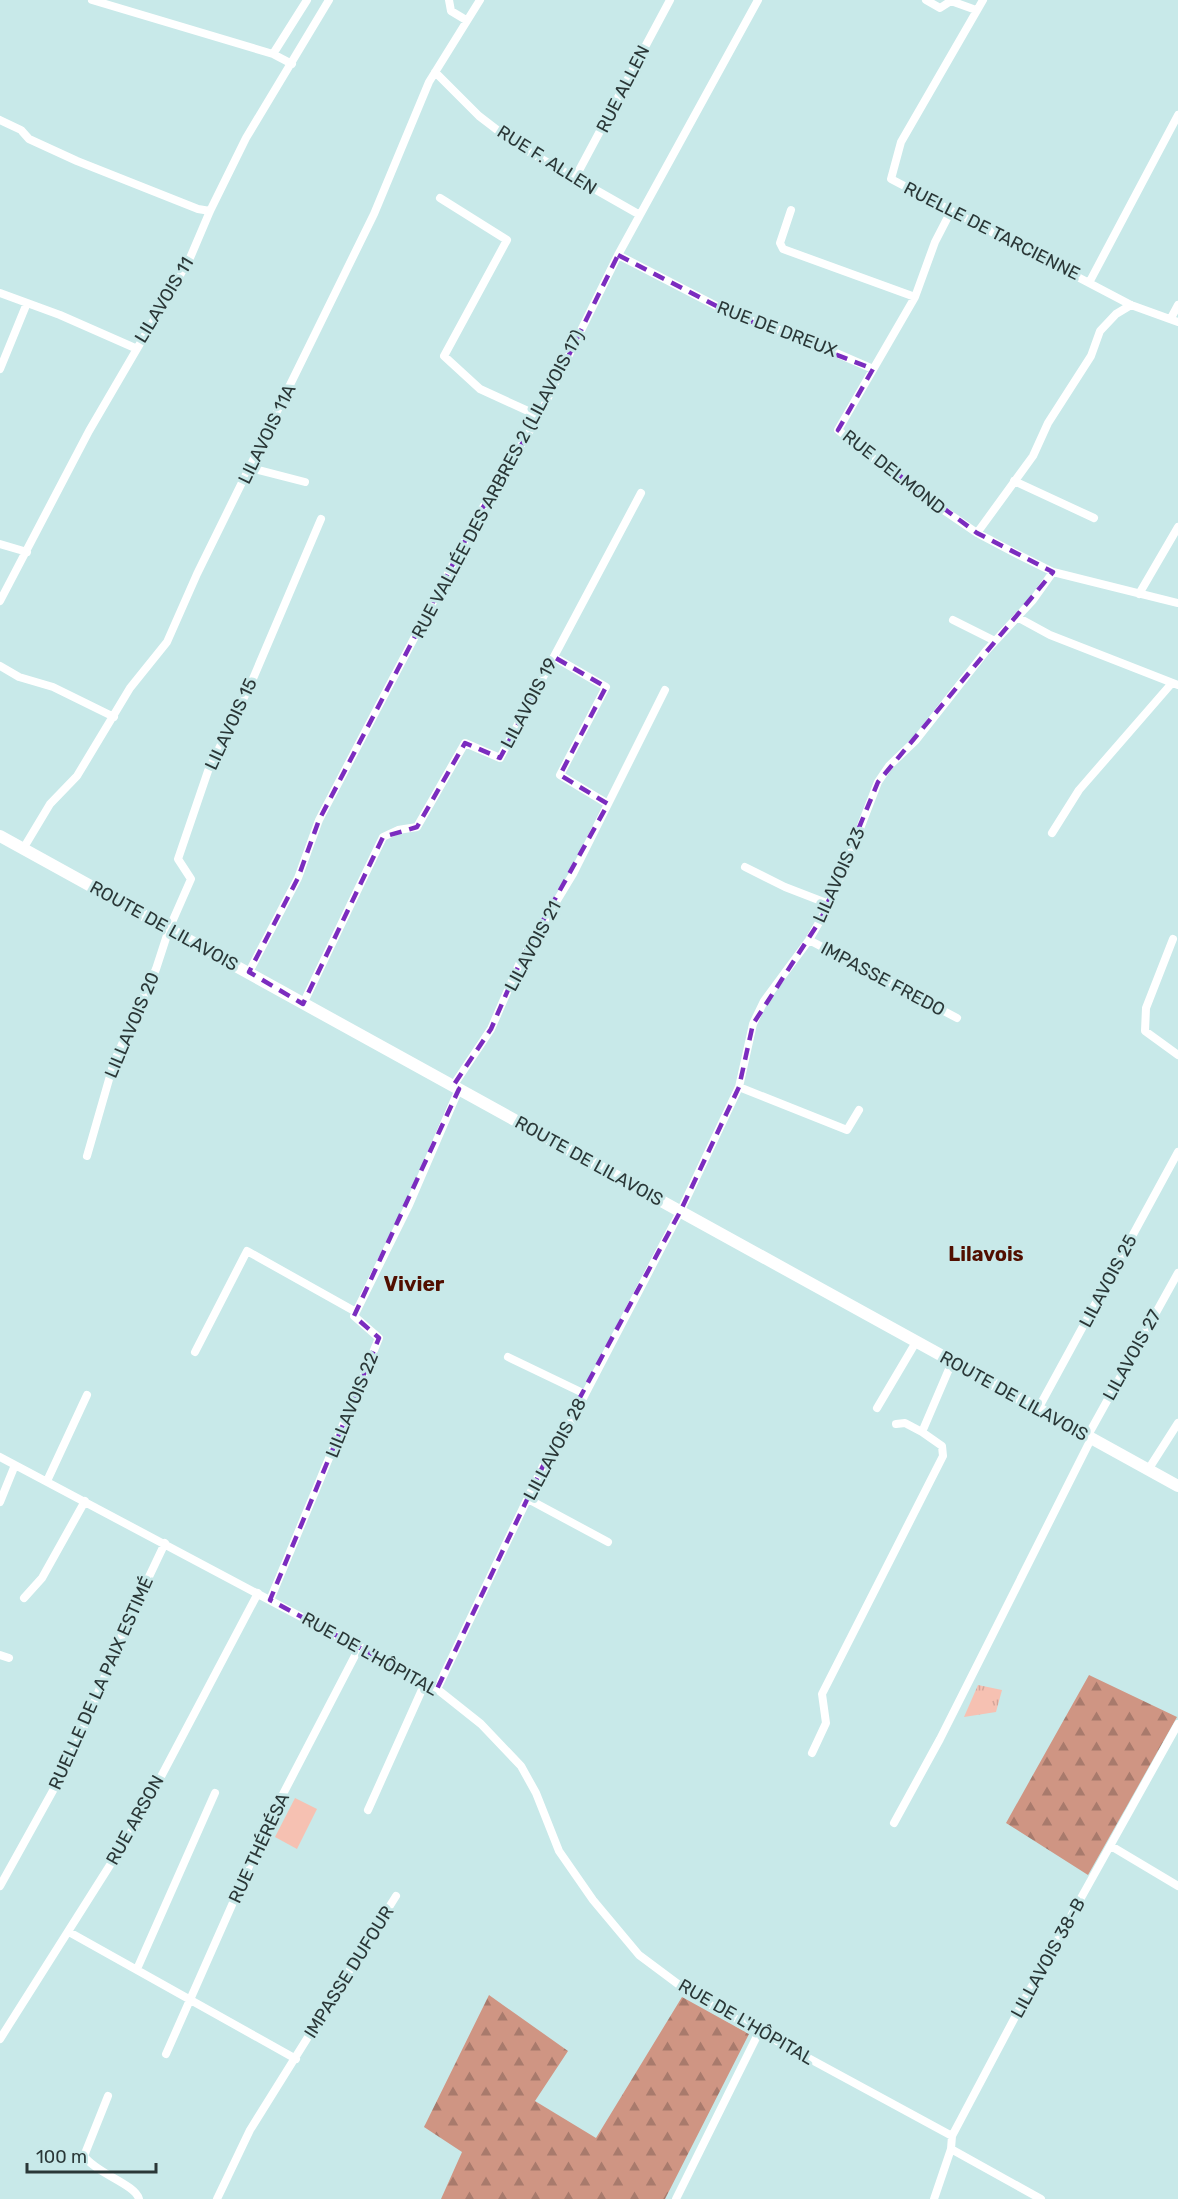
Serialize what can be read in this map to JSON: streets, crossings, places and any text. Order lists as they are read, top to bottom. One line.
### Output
{"streets":{"main road":["ROUTE DE LILAVOIS"],"street":["RUE ALLEN","RUE F. ALLEN","RUELLE DE TARCIENNE","LILAVOIS 11","RUE DE DREUX","LILAVOIS 11A","RUE DELMOND","RUE VALLÉE DES ARBRES 2 (LILAVOIS 17)","LILAVOIS 19","LILAVOIS 15","LILAVOIS 23","LILAVOIS 21","IMPASSE FREDO","LILLAVOIS 20","LILAVOIS 25","LILAVOIS 27","LILLAVOIS 22","LILLAVOIS 28","RUE DE L'HÔPITAL","RUELLE DE LA PAIX ESTIMÉ","RUE ARSON","RUE THÉRÉSA","LILLAVOIS 38-B","IMPASSE DUFOUR"]},"crossings":[["RUE ALLEN","RUE F. ALLEN"],["RUE F. ALLEN","LILAVOIS 11A"],["RUE F. ALLEN","RUE VALLÉE DES ARBRES 2 (LILAVOIS 17)"],["RUELLE DE TARCIENNE","RUE DELMOND"],["RUE DE DREUX","RUE DELMOND"],["RUE DE DREUX","RUE VALLÉE DES ARBRES 2 (LILAVOIS 17)"],["LILAVOIS 11A","ROUTE DE LILAVOIS"],["RUE DELMOND","LILAVOIS 23"],["RUE VALLÉE DES ARBRES 2 (LILAVOIS 17)","ROUTE DE LILAVOIS"],["LILAVOIS 19","ROUTE DE LILAVOIS"],["LILAVOIS 15","ROUTE DE LILAVOIS"],["LILAVOIS 15","LILLAVOIS 20"],["LILAVOIS 23","ROUTE DE LILAVOIS"],["LILAVOIS 23","IMPASSE FREDO"],["LILAVOIS 23","LILLAVOIS 28"],["ROUTE DE LILAVOIS","LILAVOIS 21"],["ROUTE DE LILAVOIS","LILLAVOIS 20"],["ROUTE DE LILAVOIS","LILAVOIS 25"],["ROUTE DE LILAVOIS","LILAVOIS 27"],["ROUTE DE LILAVOIS","LILLAVOIS 28"],["LILLAVOIS 22","RUE DE L'HÔPITAL"],["LILLAVOIS 28","RUE DE L'HÔPITAL"],["RUE DE L'HÔPITAL","RUELLE DE LA PAIX ESTIMÉ"],["RUE DE L'HÔPITAL","RUE ARSON"],["RUE DE L'HÔPITAL","RUE THÉRÉSA"],["RUE DE L'HÔPITAL","LILLAVOIS 38-B"]],"districts":["Lilavois","Vivier"],"scale_bar":"100 m"}
